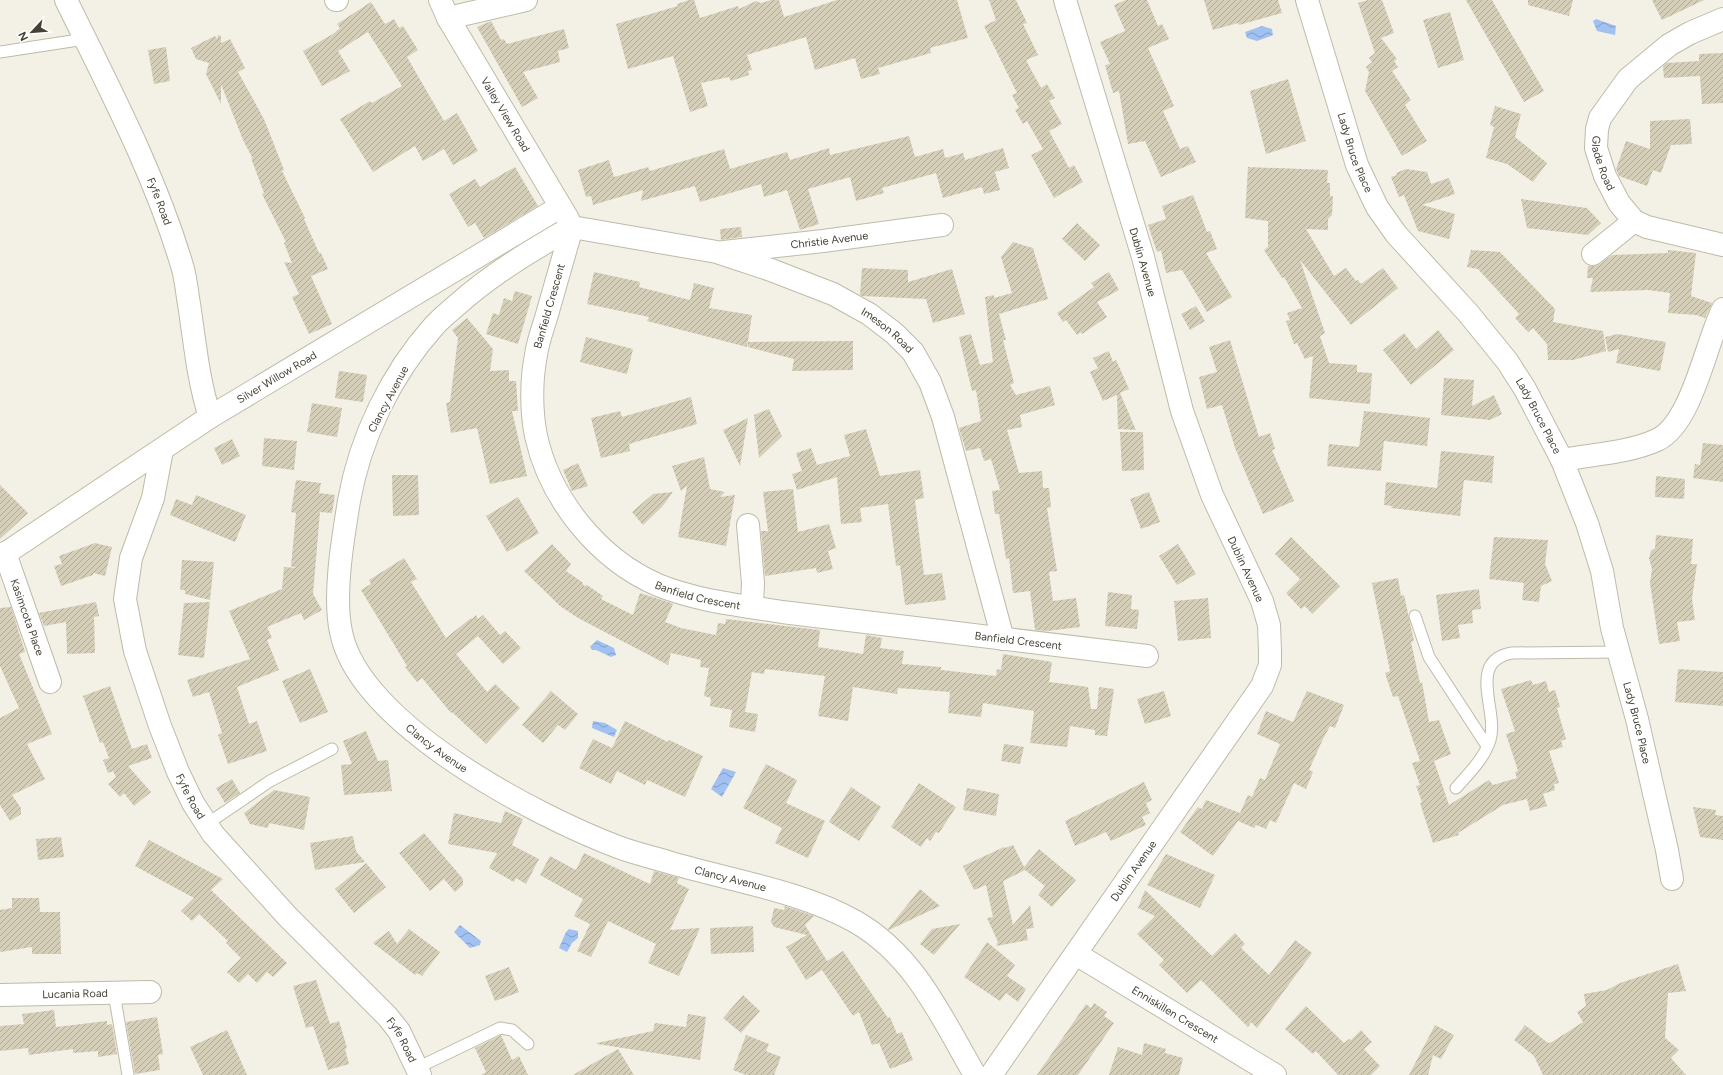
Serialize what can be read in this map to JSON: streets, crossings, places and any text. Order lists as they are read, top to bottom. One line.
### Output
{"streets":{"street":["Valley View Road","Lady Bruce Place","Glade Road","Fyfe Road","Christie Avenue","Dublin Avenue","Banfield Crescent","Imeson Road","Silver Willow Road","Clancy Avenue","Kasimcota Place","Lucania Road","Enniskillen Crescent"]},"crossings":[["Valley View Road","Banfield Crescent"],["Valley View Road","Imeson Road"],["Valley View Road","Silver Willow Road"],["Valley View Road","Clancy Avenue"],["Fyfe Road","Silver Willow Road"],["Christie Avenue","Imeson Road"],["Dublin Avenue","Enniskillen Crescent"],["Banfield Crescent","Imeson Road"],["Banfield Crescent","Clancy Avenue"],["Imeson Road","Clancy Avenue"],["Silver Willow Road","Kasimcota Place"]],"north":"bottom left"}
